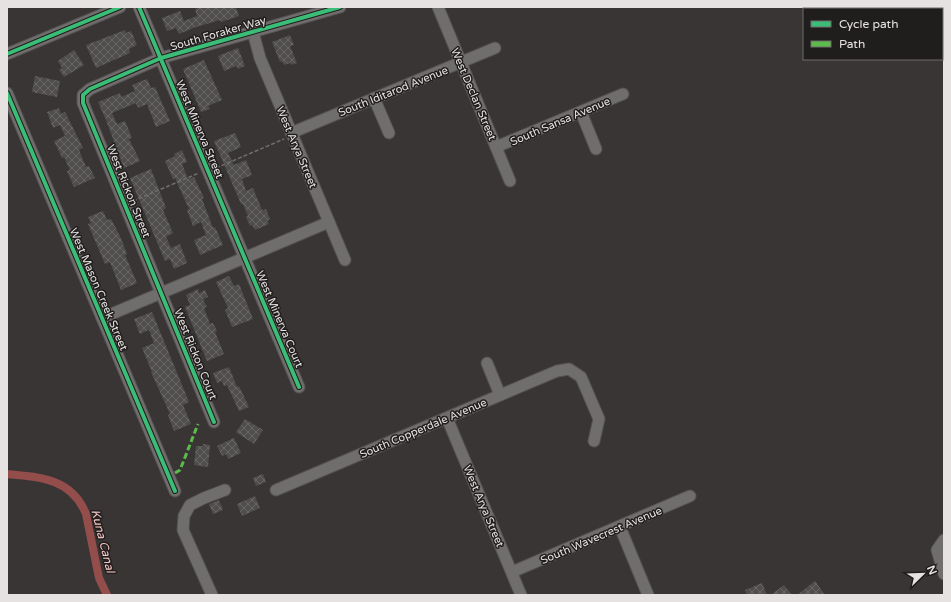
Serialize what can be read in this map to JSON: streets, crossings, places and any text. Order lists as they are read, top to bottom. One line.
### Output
{"streets":{"street":["South Foraker Way","South Iditarod Avenue","West Declan Street","South Sansa Avenue","West Minerva Street","West Arya Street","West Rickon Street","West Mason Creek Street","West Minerva Court","West Rickon Court","South Copperdale Avenue","South Wavecrest Avenue"]},"crossings":[["South Foraker Way","West Minerva Street"],["South Foraker Way","West Arya Street"],["South Foraker Way","West Rickon Street"],["South Iditarod Avenue","West Declan Street"],["South Iditarod Avenue","West Arya Street"],["West Declan Street","South Sansa Avenue"],["West Minerva Street","West Minerva Court"],["West Arya Street","South Copperdale Avenue"],["West Arya Street","South Wavecrest Avenue"],["West Rickon Street","West Rickon Court"]],"water":["Kuna Canal"],"legend":["Cycle path","Path"],"north":"top right"}
